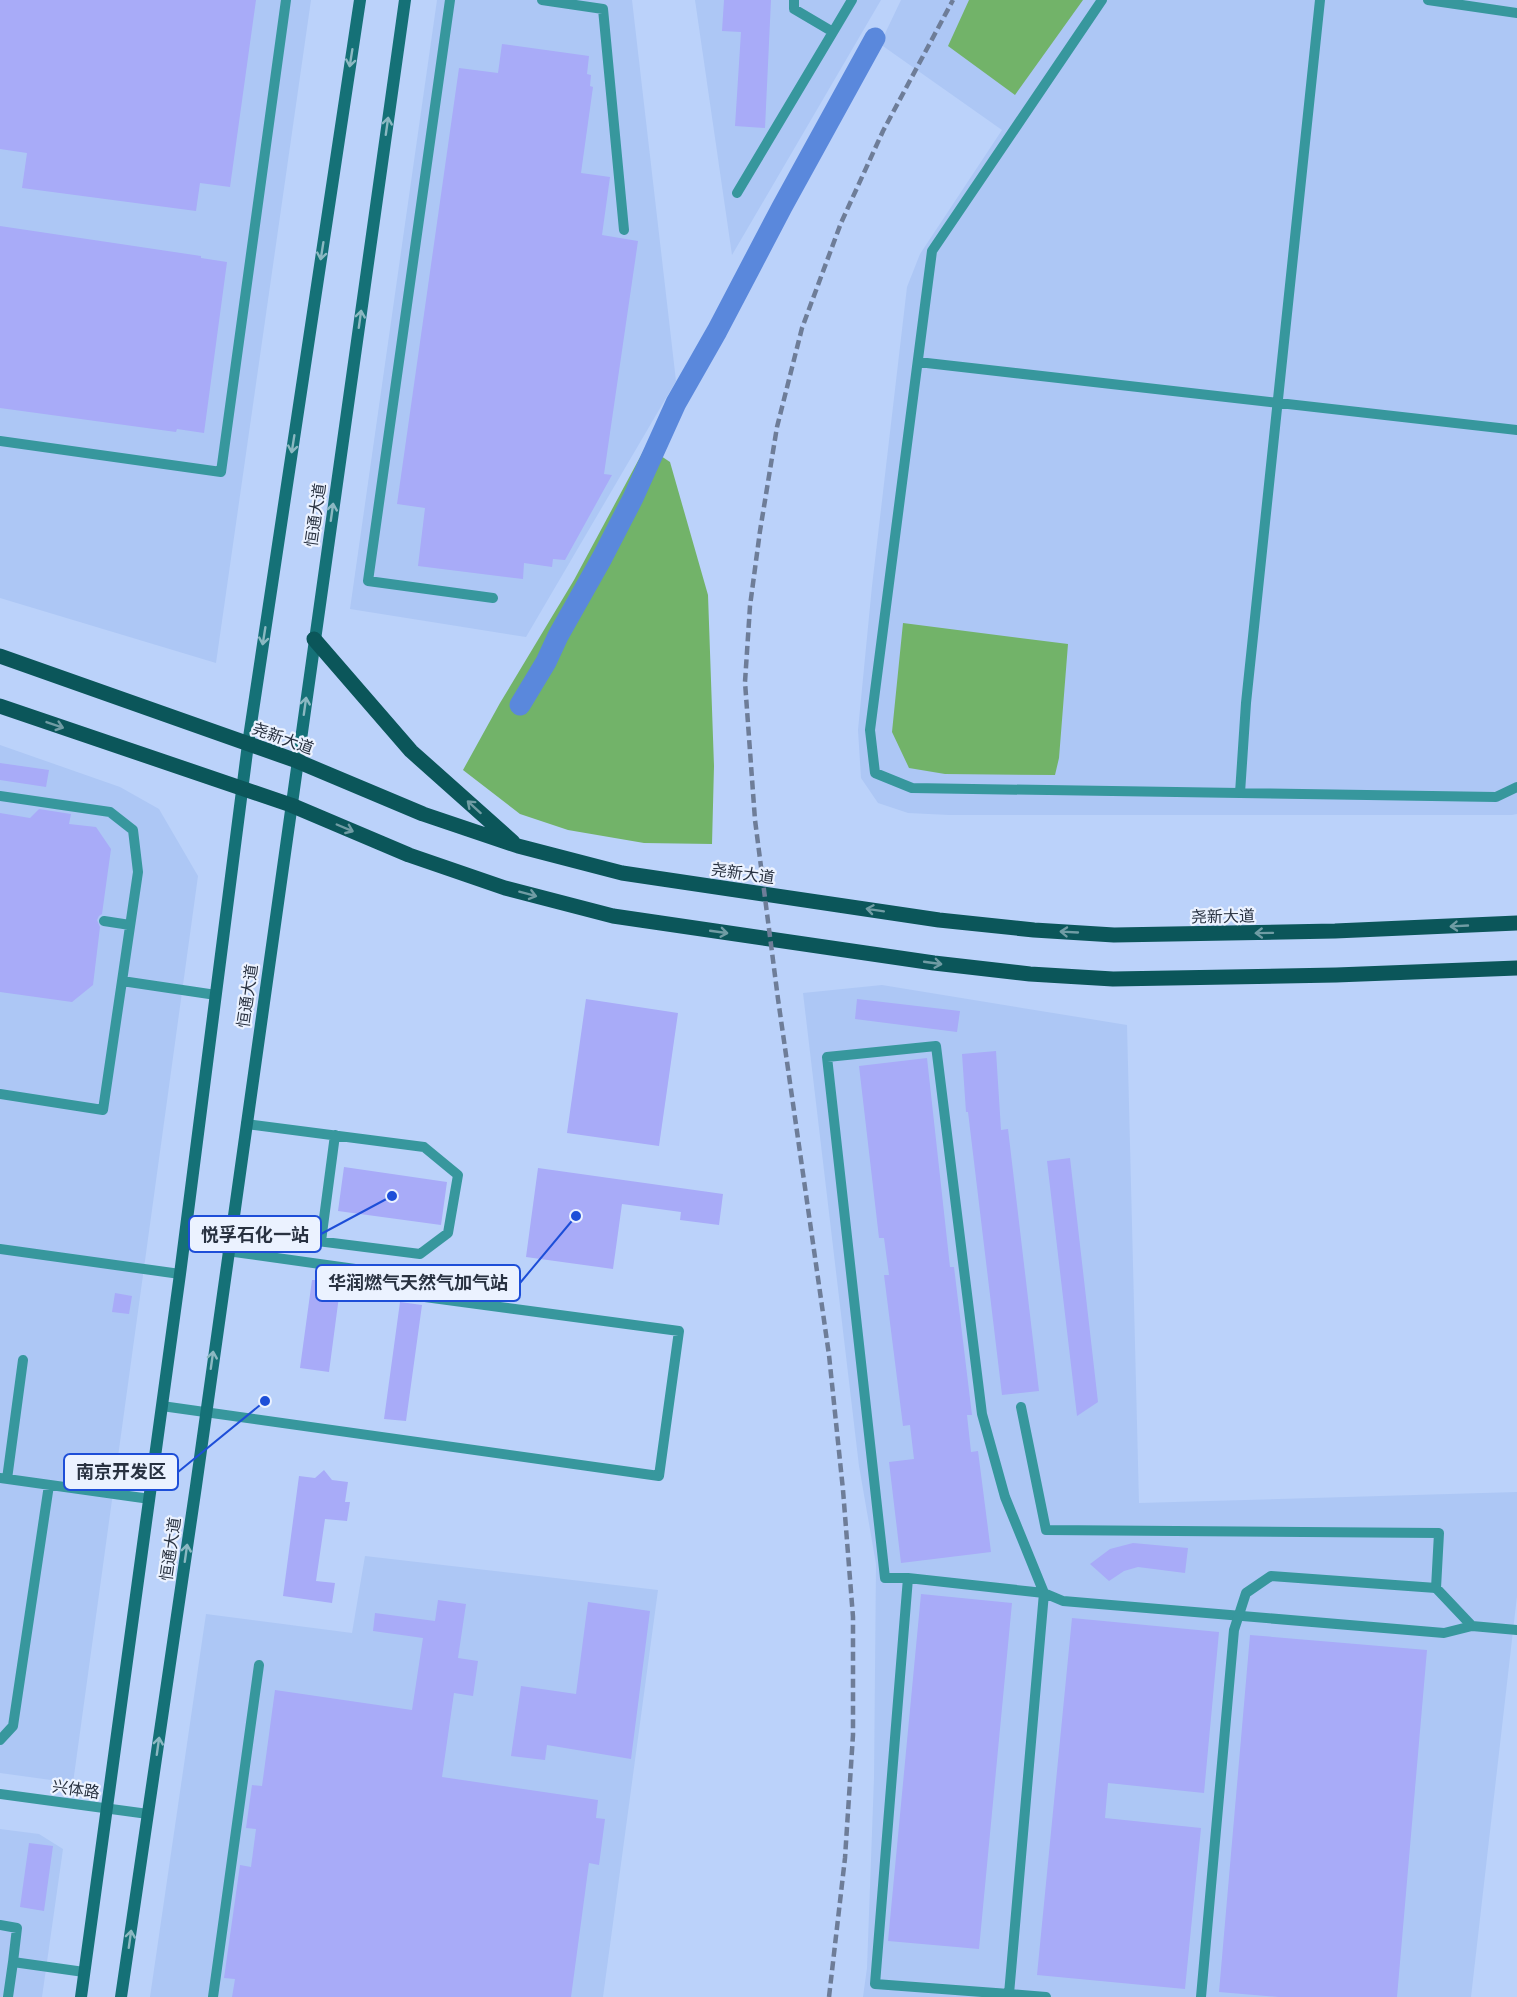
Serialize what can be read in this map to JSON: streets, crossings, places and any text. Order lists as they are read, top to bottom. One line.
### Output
{"streets":{"main road":["恒通大道","尧新大道"],"lane":["兴体路"]},"crossings":[["恒通大道","尧新大道"],["恒通大道","兴体路"]],"places":["悦孚石化一站","华润燃气天然气加气站","南京开发区"]}
